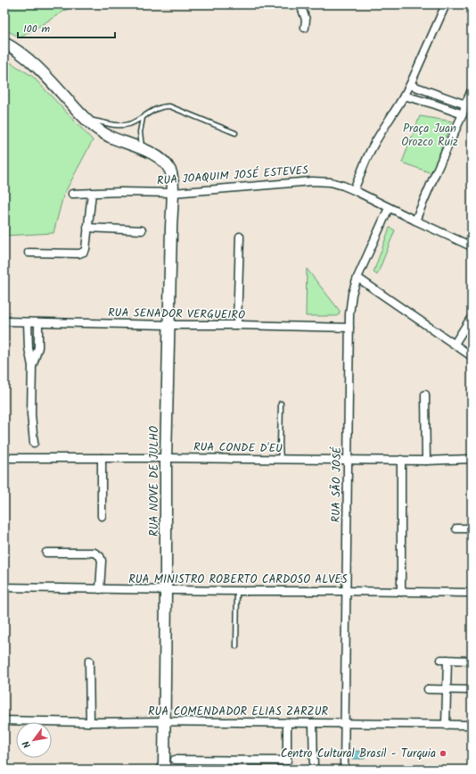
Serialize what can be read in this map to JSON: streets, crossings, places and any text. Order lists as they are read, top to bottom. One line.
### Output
{"streets":{"street":["RUA JOAQUIM JOSÉ ESTEVES","RUA SENADOR VERGUEIRO","RUA CONDE D'EU","RUA NOVE DE JULHO","RUA SÃO JOSÉ","RUA MINISTRO ROBERTO CARDOSO ALVES","RUA COMENDADOR ELIAS ZARZUR"]},"crossings":[["RUA JOAQUIM JOSÉ ESTEVES","RUA NOVE DE JULHO"],["RUA JOAQUIM JOSÉ ESTEVES","RUA SÃO JOSÉ"],["RUA SENADOR VERGUEIRO","RUA NOVE DE JULHO"],["RUA SENADOR VERGUEIRO","RUA SÃO JOSÉ"],["RUA CONDE D'EU","RUA NOVE DE JULHO"],["RUA CONDE D'EU","RUA SÃO JOSÉ"],["RUA NOVE DE JULHO","RUA MINISTRO ROBERTO CARDOSO ALVES"],["RUA NOVE DE JULHO","RUA COMENDADOR ELIAS ZARZUR"],["RUA SÃO JOSÉ","RUA MINISTRO ROBERTO CARDOSO ALVES"],["RUA SÃO JOSÉ","RUA COMENDADOR ELIAS ZARZUR"]],"parks":["Praça Juan Orozco Ruiz"],"places":["Centro Cultural Brasil - Turquia"],"scale_bar":"100 m","north":"bottom left"}
